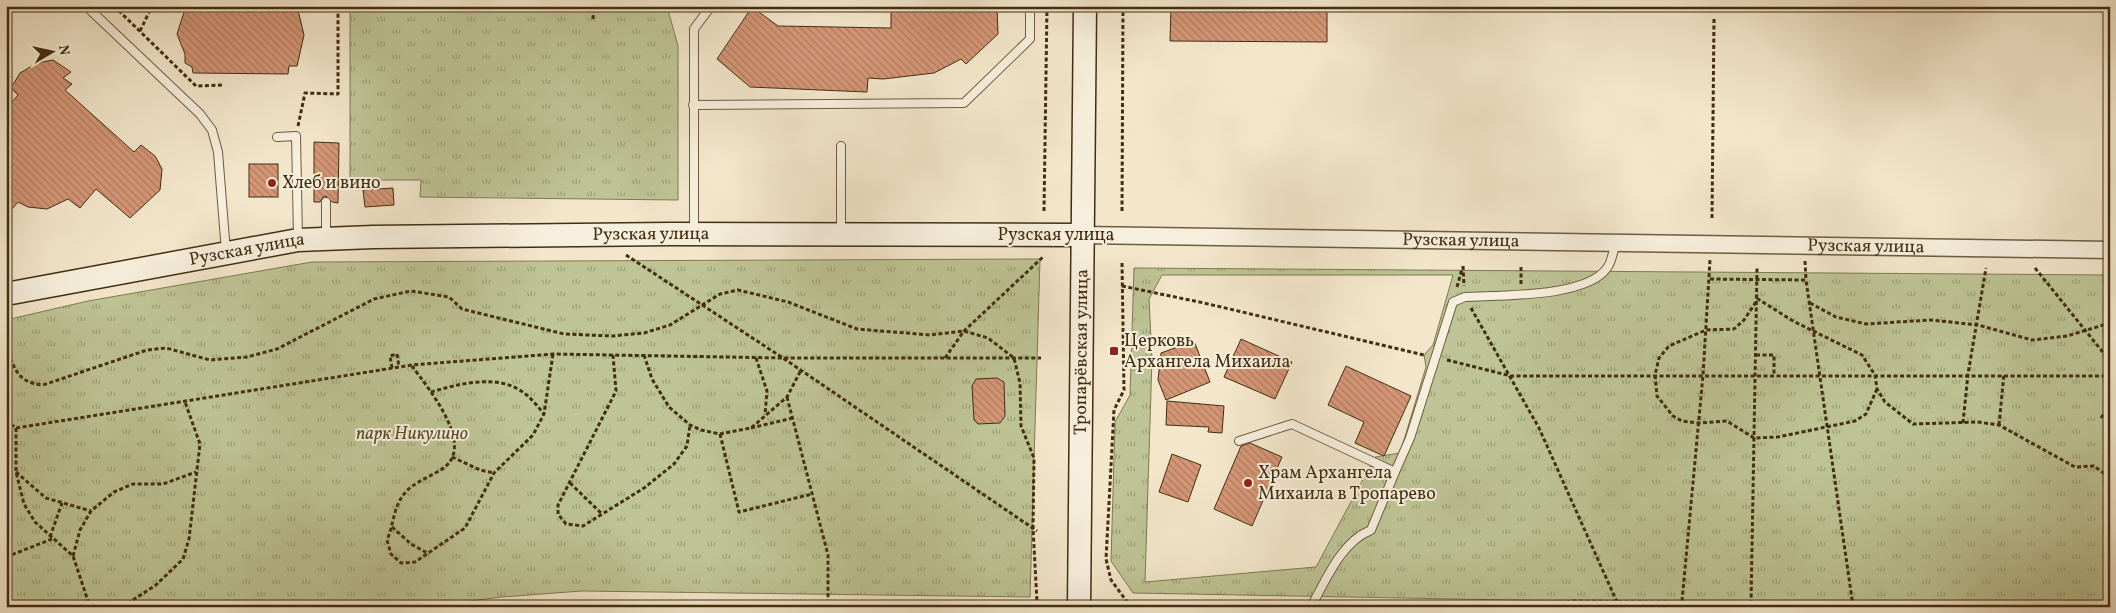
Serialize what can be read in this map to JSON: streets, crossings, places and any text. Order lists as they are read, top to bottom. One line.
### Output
{"streets":{"street":["Рузская улица","Тропарёвская улица"]},"crossings":[["Рузская улица","Тропарёвская улица"]],"parks":["парк Никулино"],"places":{"other":["Хлеб и вино","Храм Архангела Михаила в Тропарево"],"transit":["Церковь Архангела Михаила"]},"north":"right"}
